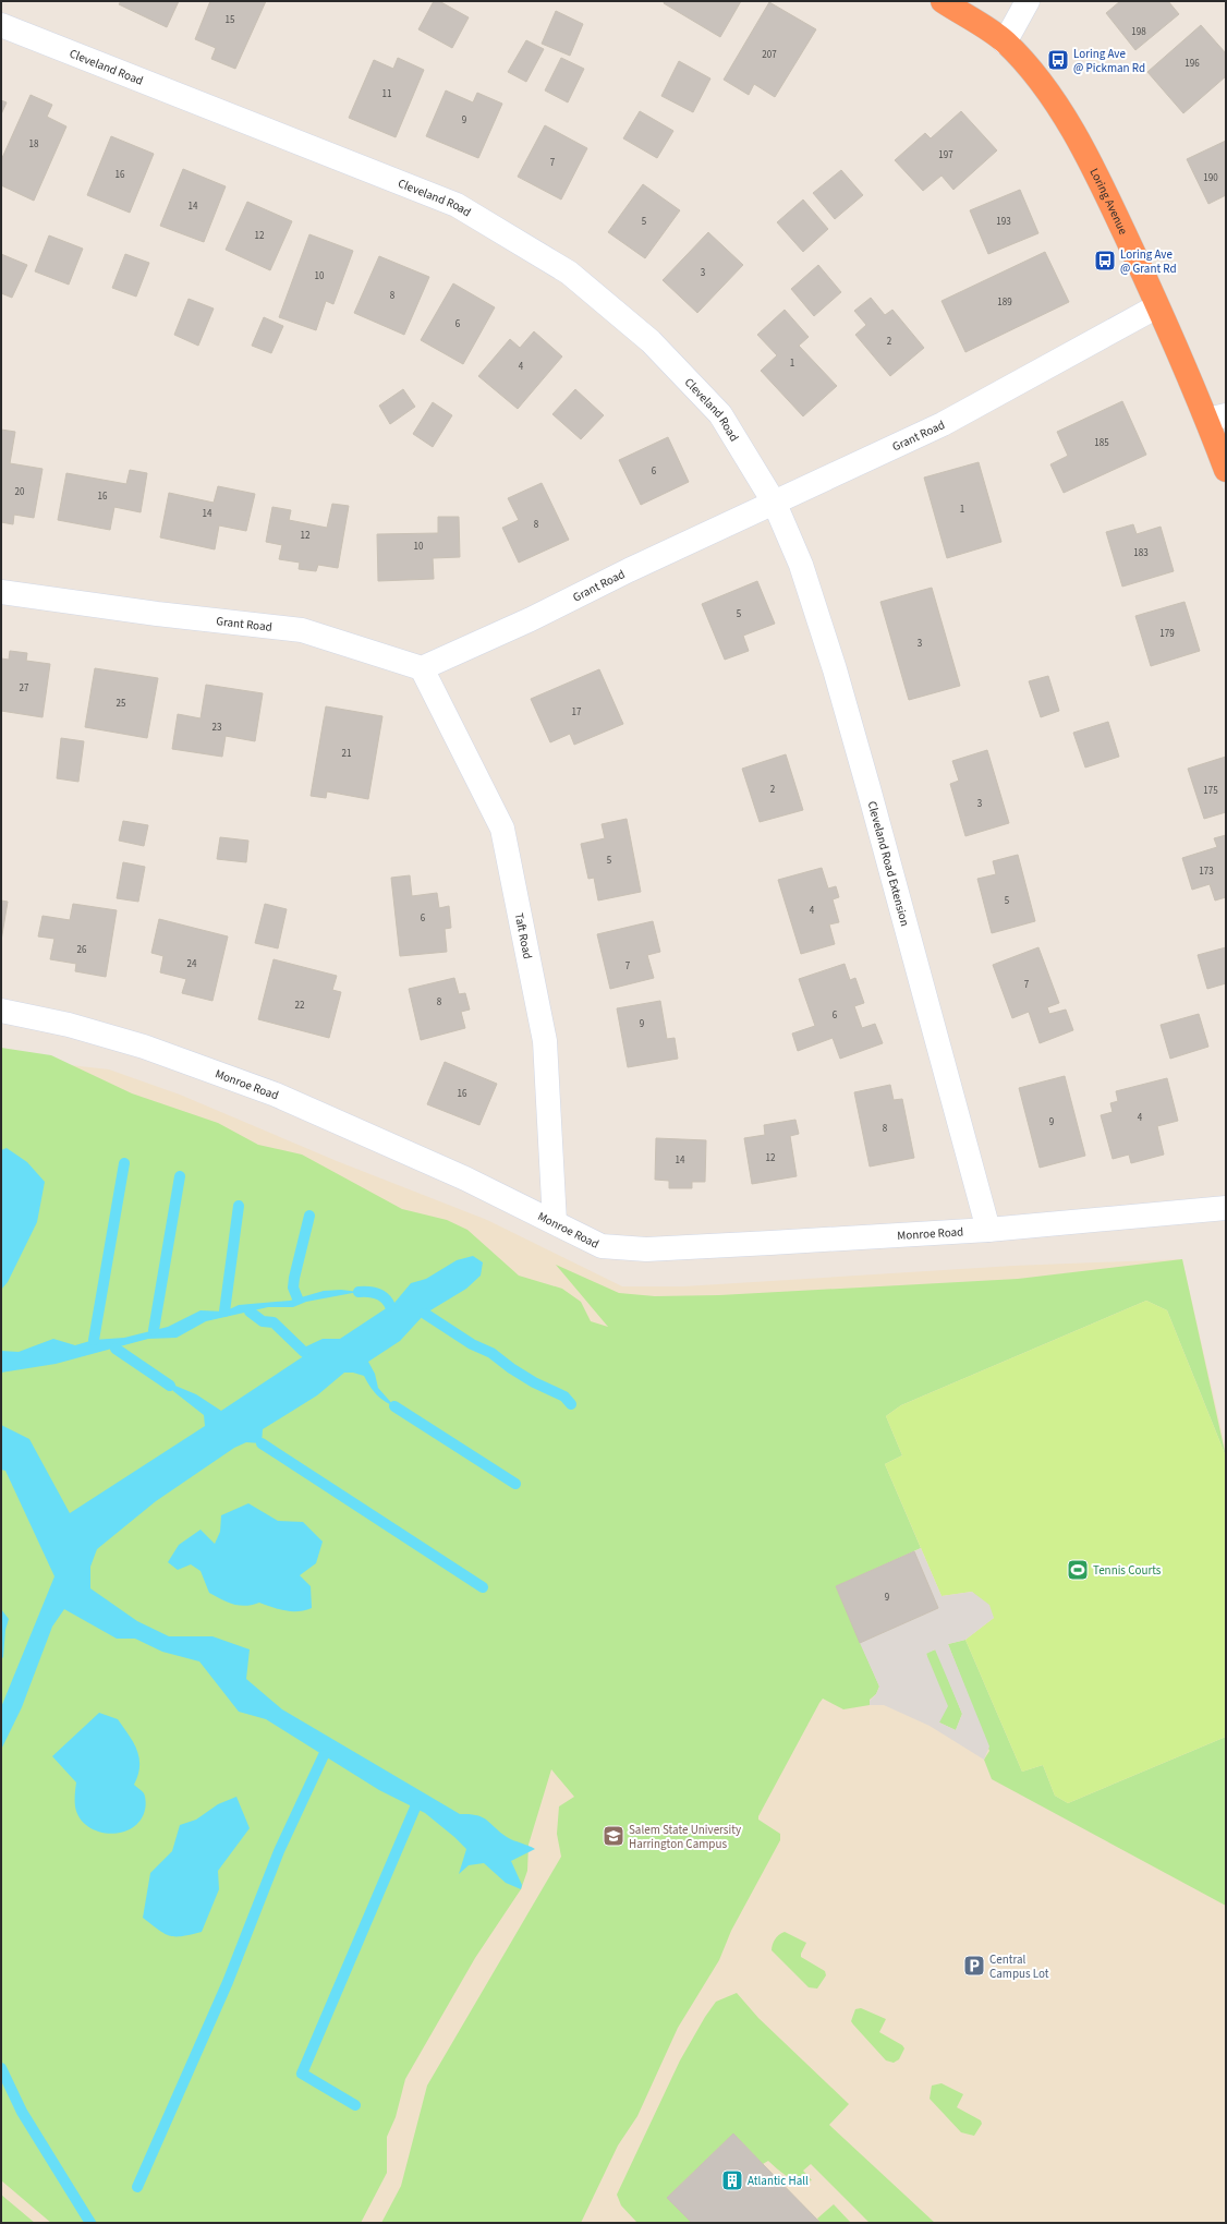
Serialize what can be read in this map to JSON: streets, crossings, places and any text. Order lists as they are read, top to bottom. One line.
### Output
{"streets":{"highway":["Loring Avenue"],"street":["Cleveland Road","Grant Road","Cleveland Road Extension","Taft Road","Monroe Road"]},"crossings":[["Cleveland Road","Grant Road"],["Cleveland Road","Cleveland Road Extension"],["Loring Avenue","Grant Road"],["Grant Road","Cleveland Road Extension"],["Grant Road","Taft Road"],["Cleveland Road Extension","Monroe Road"],["Taft Road","Monroe Road"]],"places":{"bus stop":["Loring Ave @ Pickman Rd","Loring Ave @ Grant Rd"],"sports":["Tennis Courts"],"school or university":["Salem State University Harrington Campus"],"parking":["Central Campus Lot"],"building":["Atlantic Hall"]},"house_numbers":["15","198","207","196","11","9","18","197","7","16","190","14","5","193","12","3","10","8","189","6","2","1","4","185","6","20","16","1","14","8","12","10","183","5","179","3","27","25","17","23","21","2","175","3","5","173","5","4","6","26","24","7","7","8","22","6","9","16","4","9","8","12","14","9"]}
